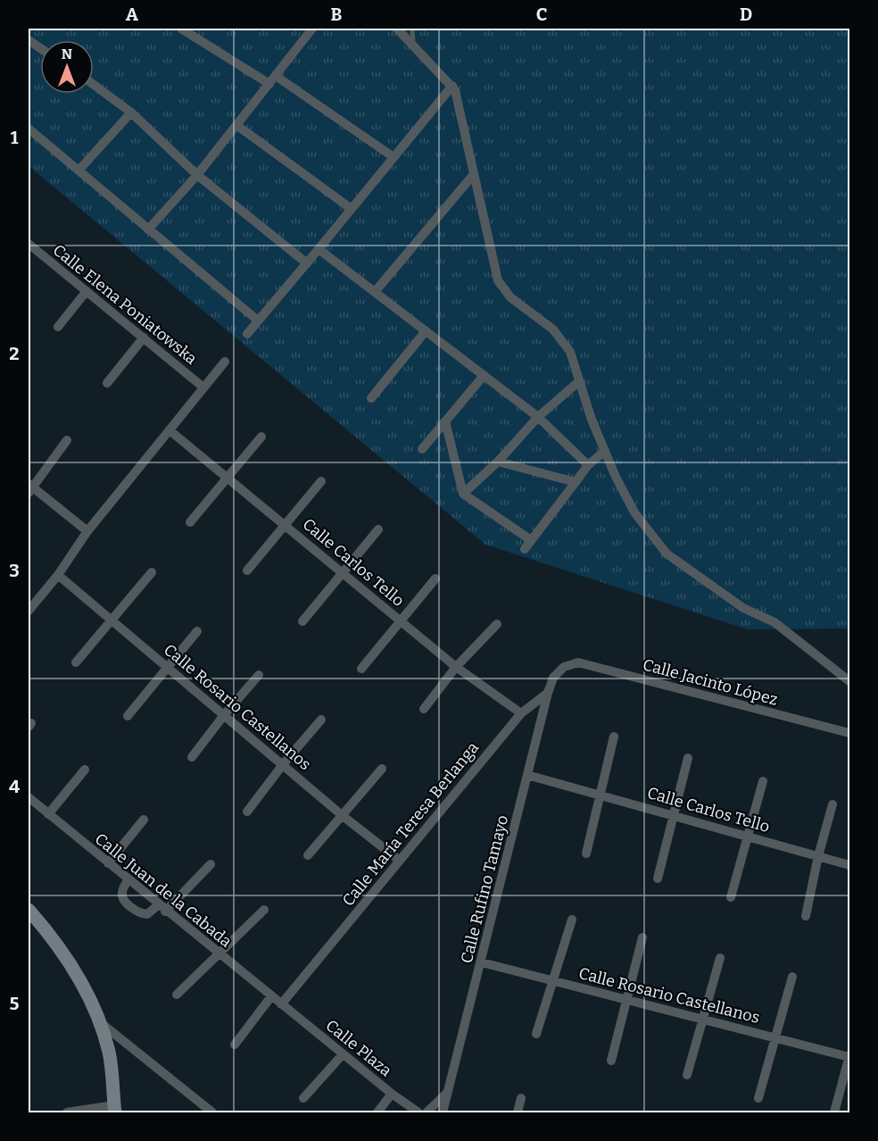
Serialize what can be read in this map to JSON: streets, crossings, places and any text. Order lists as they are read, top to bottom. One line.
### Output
{"streets":{"street":["Calle Elena Poniatowska","Calle Carlos Tello","Calle Jacinto López","Calle Rosario Castellanos","Calle María Teresa Berlanga","Calle Rufino Tamayo","Calle Juan de la Cabada","Calle Plaza"]},"crossings":[["Calle Carlos Tello","Calle María Teresa Berlanga"],["Calle Carlos Tello","Calle Rufino Tamayo"],["Calle Jacinto López","Calle María Teresa Berlanga"],["Calle Rosario Castellanos","Calle María Teresa Berlanga"],["Calle Rosario Castellanos","Calle Rufino Tamayo"],["Calle María Teresa Berlanga","Calle Rufino Tamayo"],["Calle María Teresa Berlanga","Calle Juan de la Cabada"],["Calle María Teresa Berlanga","Calle Plaza"],["Calle Juan de la Cabada","Calle Plaza"]],"north":"top","grid":{"columns":["A","B","C","D"],"rows":["1","2","3","4","5"]}}
